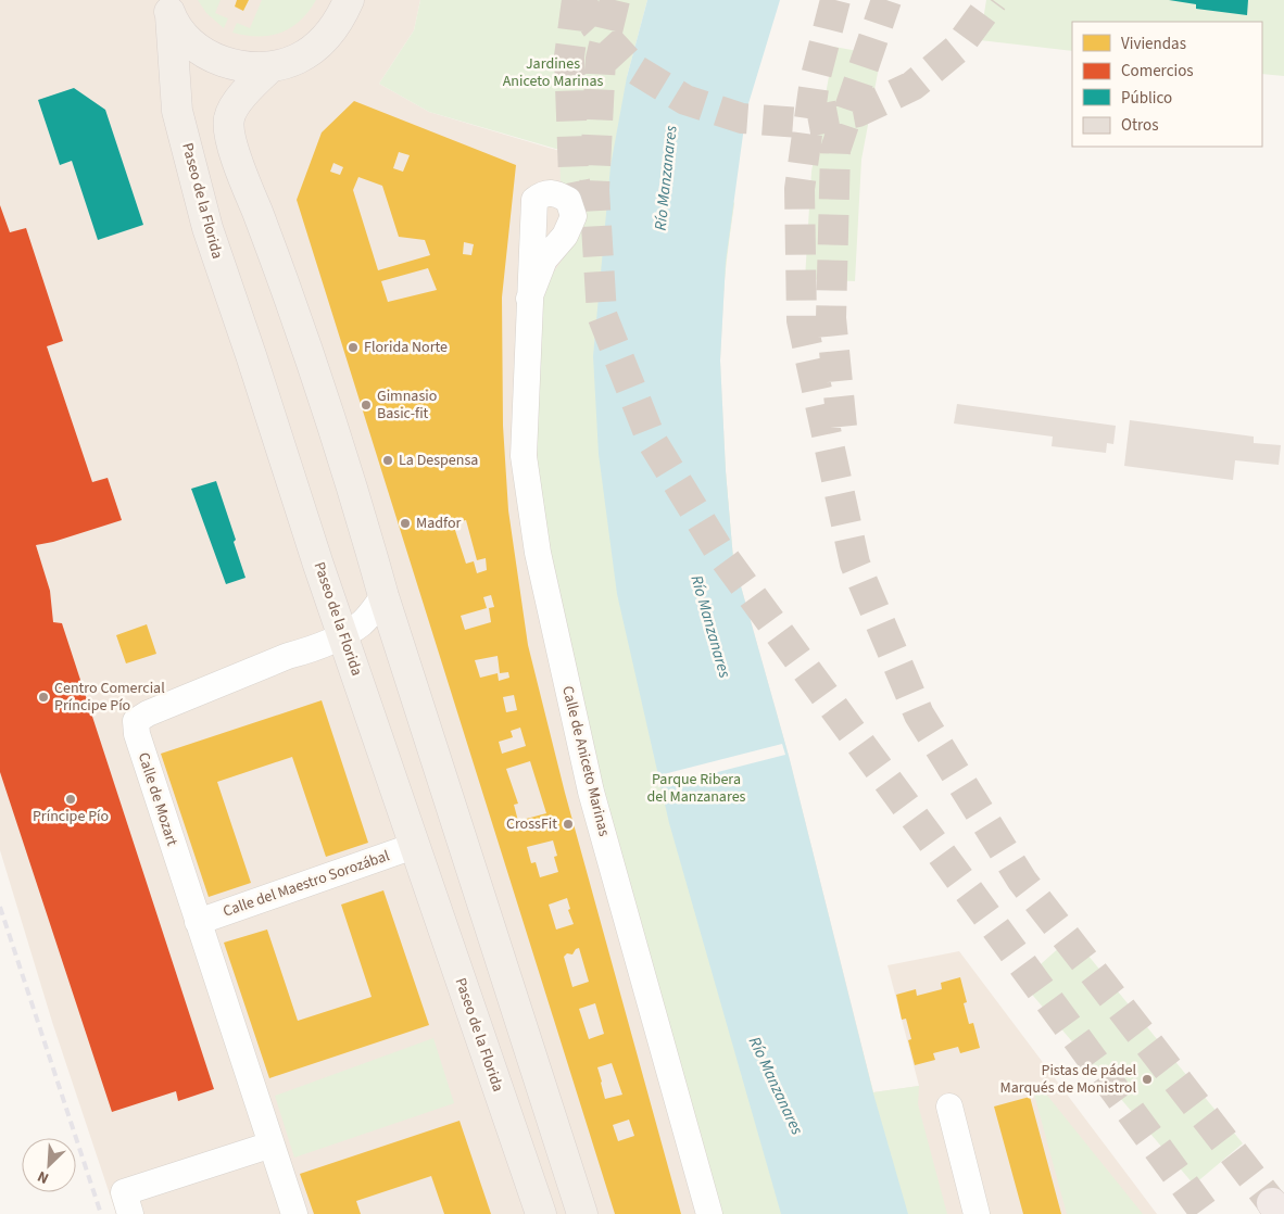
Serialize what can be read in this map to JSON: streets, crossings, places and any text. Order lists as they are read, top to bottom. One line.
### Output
{"streets":{"main road":["Paseo de la Florida"],"street":["Calle de Aniceto Marinas","Calle de Mozart","Calle del Maestro Sorozábal"]},"crossings":[["Paseo de la Florida","Calle de Mozart"],["Paseo de la Florida","Calle del Maestro Sorozábal"],["Calle de Mozart","Calle del Maestro Sorozábal"]],"water":["Río Manzanares"],"parks":["Jardines Aniceto Marinas","Parque Ribera del Manzanares"],"places":["Florida Norte","Gimnasio Basic-fit","La Despensa","Madfor","Centro Comercial Príncipe Pío","Príncipe Pío","CrossFit","Pistas de pádel Marqués de Monistrol"],"legend":["Viviendas","Comercios","Público","Otros"],"north":"bottom left"}
